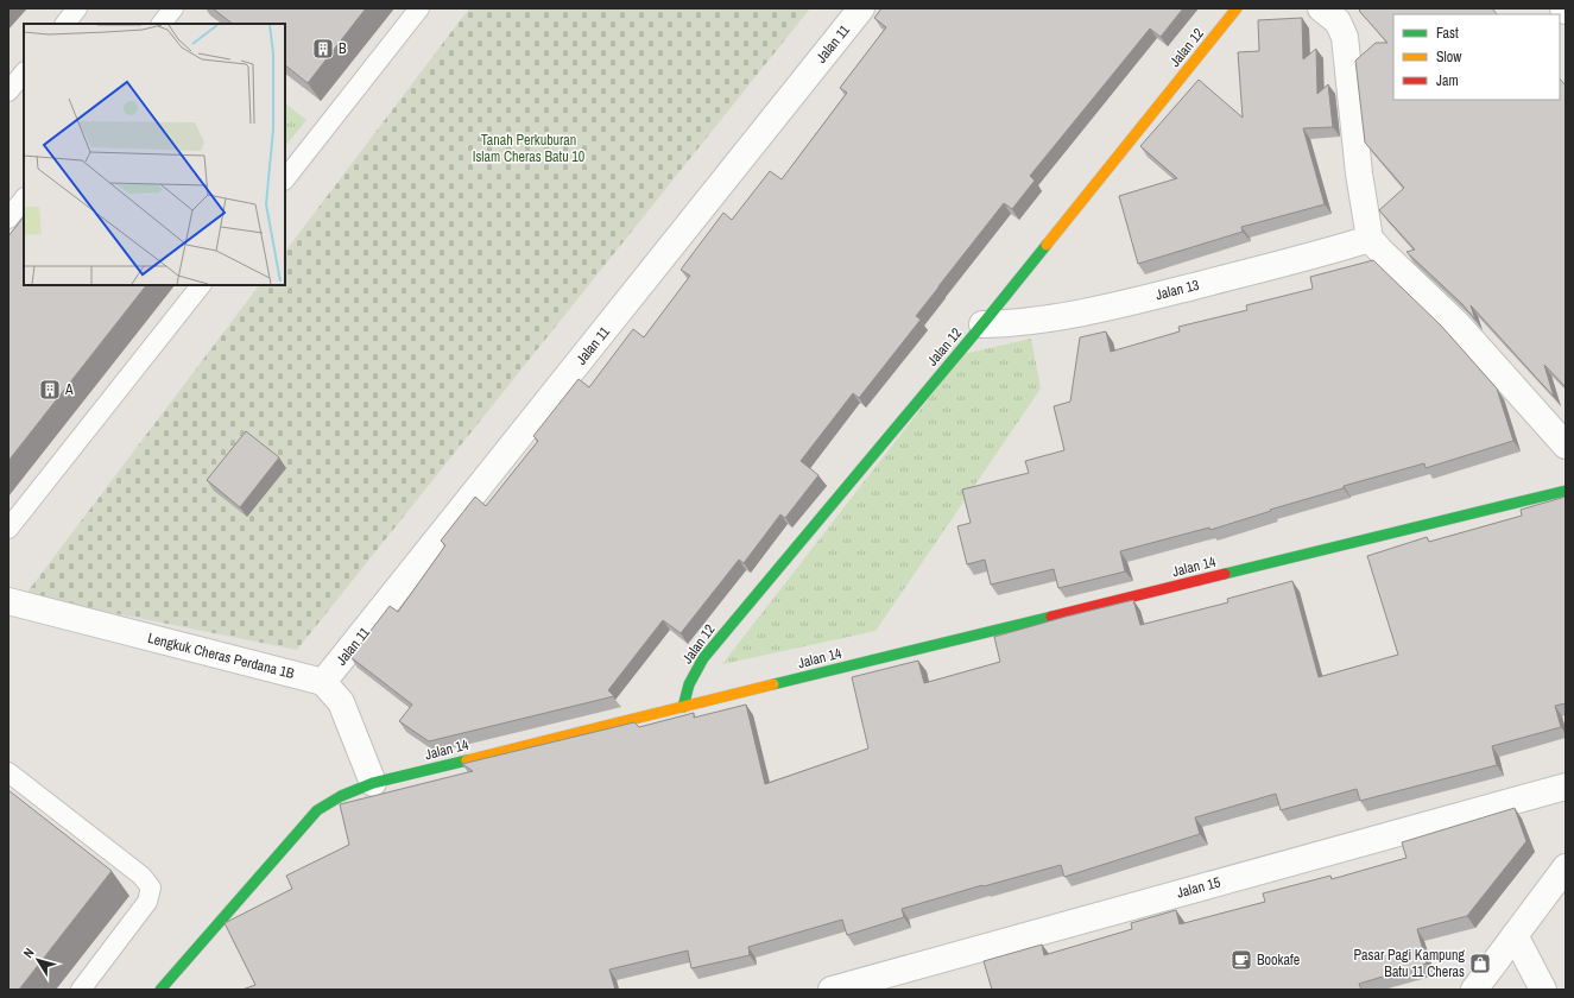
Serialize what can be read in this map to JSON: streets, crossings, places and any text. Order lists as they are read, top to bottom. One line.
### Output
{"streets":{"street":["Jalan 11","Jalan 12","Jalan 13","Jalan 14","Lengkuk Cheras Perdana 1B","Jalan 15"]},"crossings":[["Jalan 11","Lengkuk Cheras Perdana 1B"],["Jalan 12","Jalan 13"],["Jalan 12","Jalan 14"]],"parks":["Tanah Perkuburan Islam Cheras Batu 10"],"places":{"building":["B","A"],"cafe":["Bookafe"],"shop":["Pasar Pagi Kampung Batu 11 Cheras"]},"legend":["Fast","Slow","Jam"],"north":"top left"}
